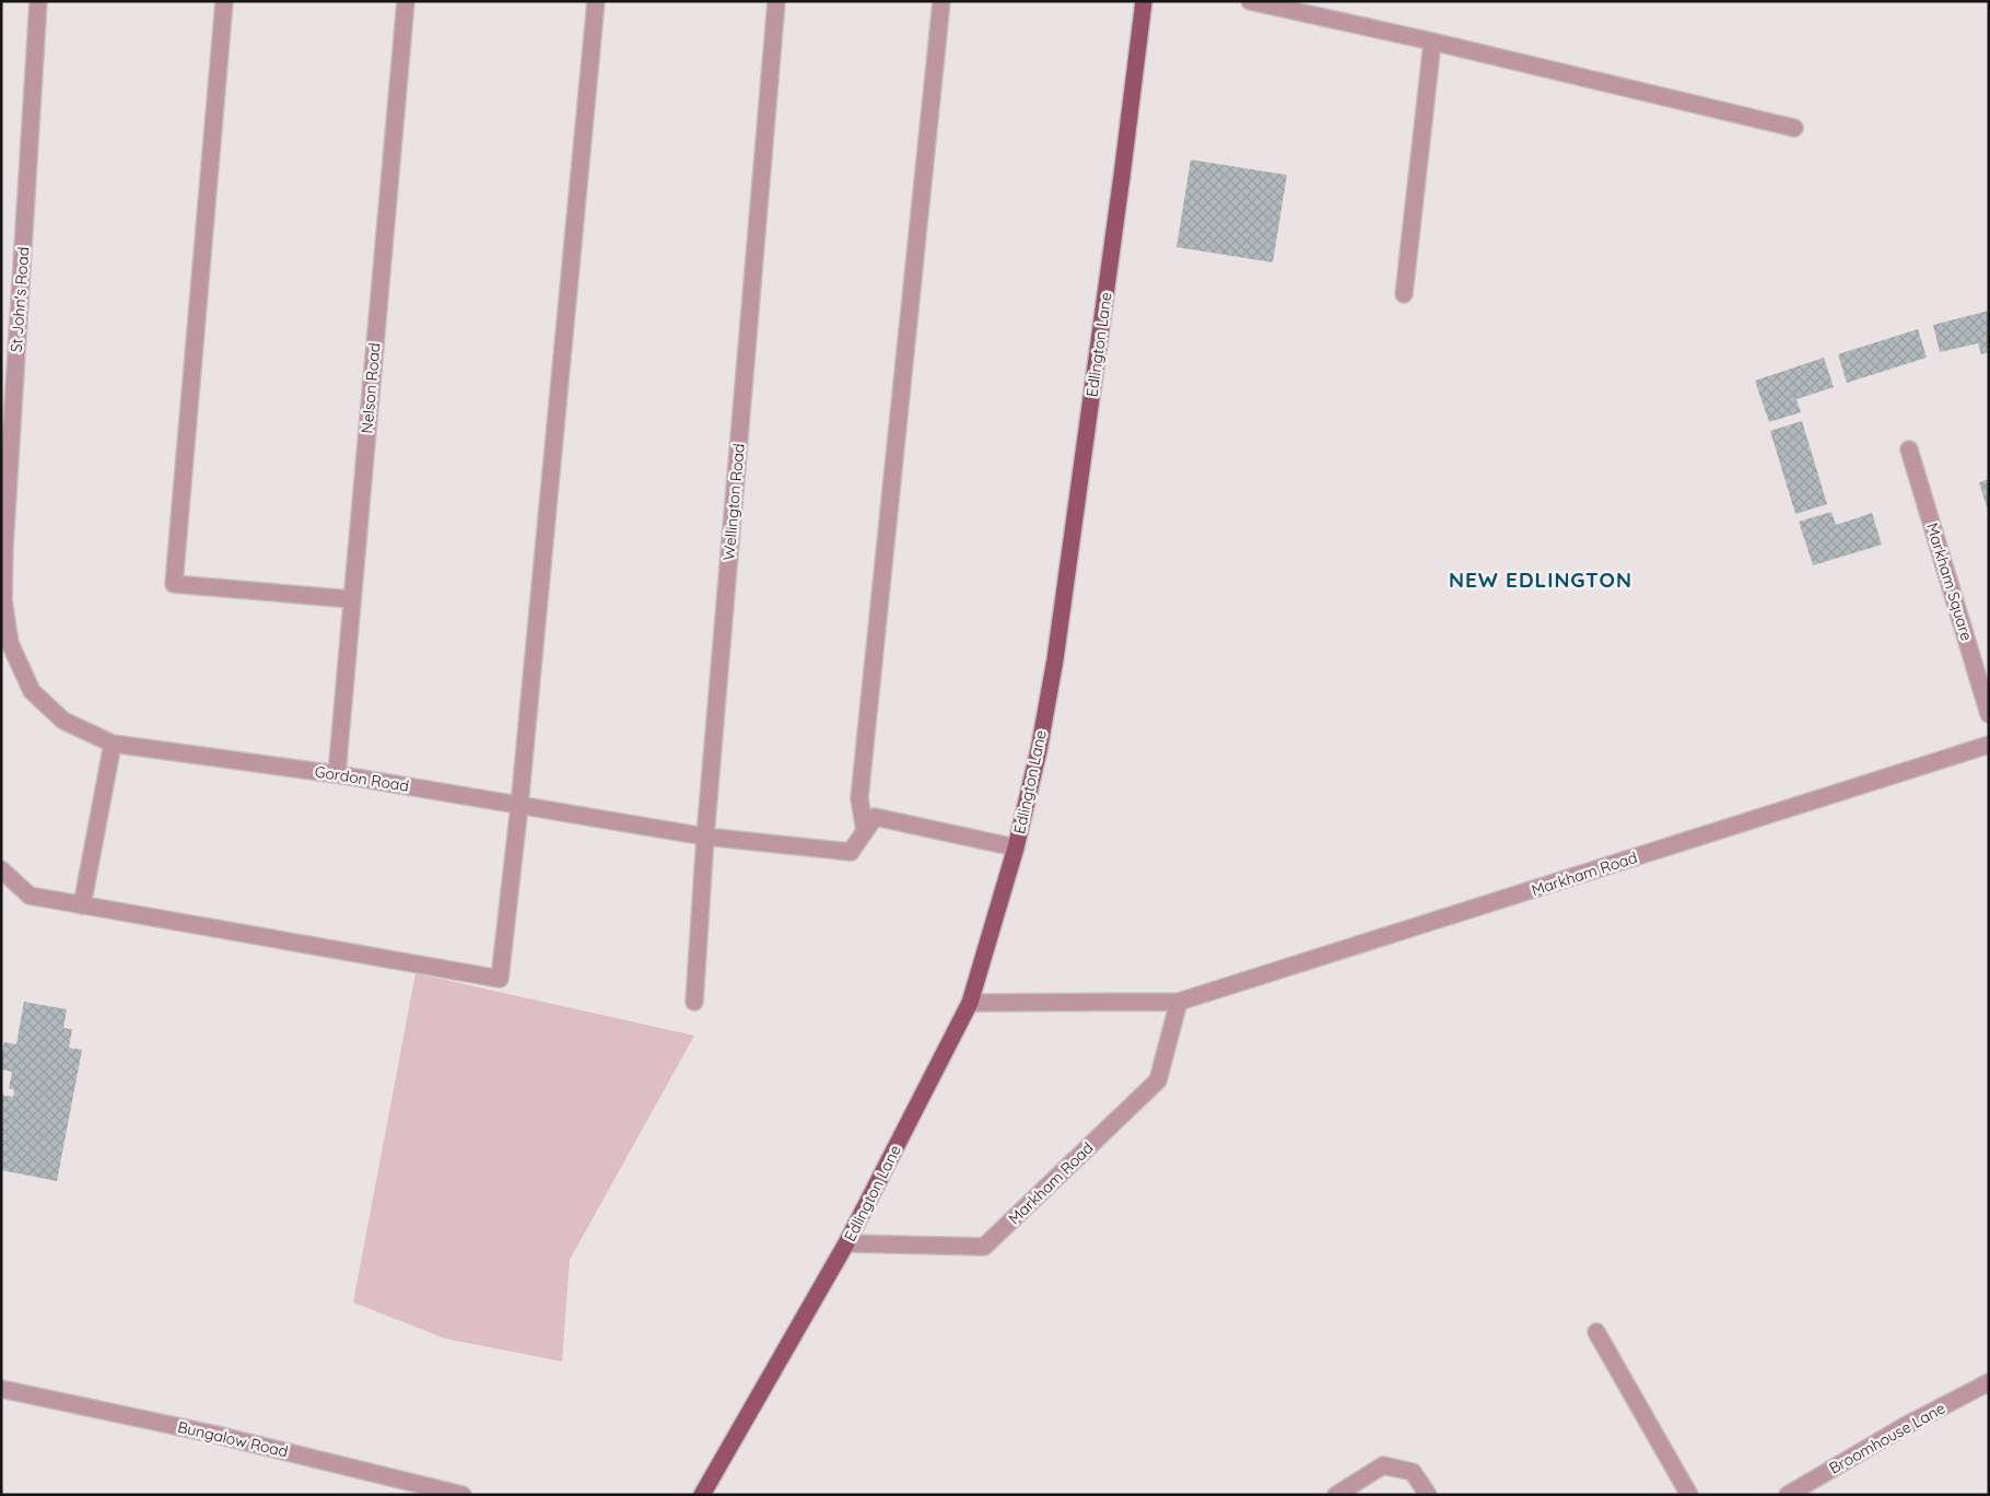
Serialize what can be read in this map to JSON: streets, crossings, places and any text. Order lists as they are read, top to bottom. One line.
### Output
{"streets":{"main road":["Edlington Lane"],"street":["St John's Road","Nelson Road","Wellington Road","Markham Square","Gordon Road","Markham Road","Broomhouse Lane","Bungalow Road"]},"crossings":[["St John's Road","Gordon Road"],["Edlington Lane","Markham Road"],["Nelson Road","Gordon Road"],["Wellington Road","Gordon Road"]],"districts":["NEW EDLINGTON"]}
